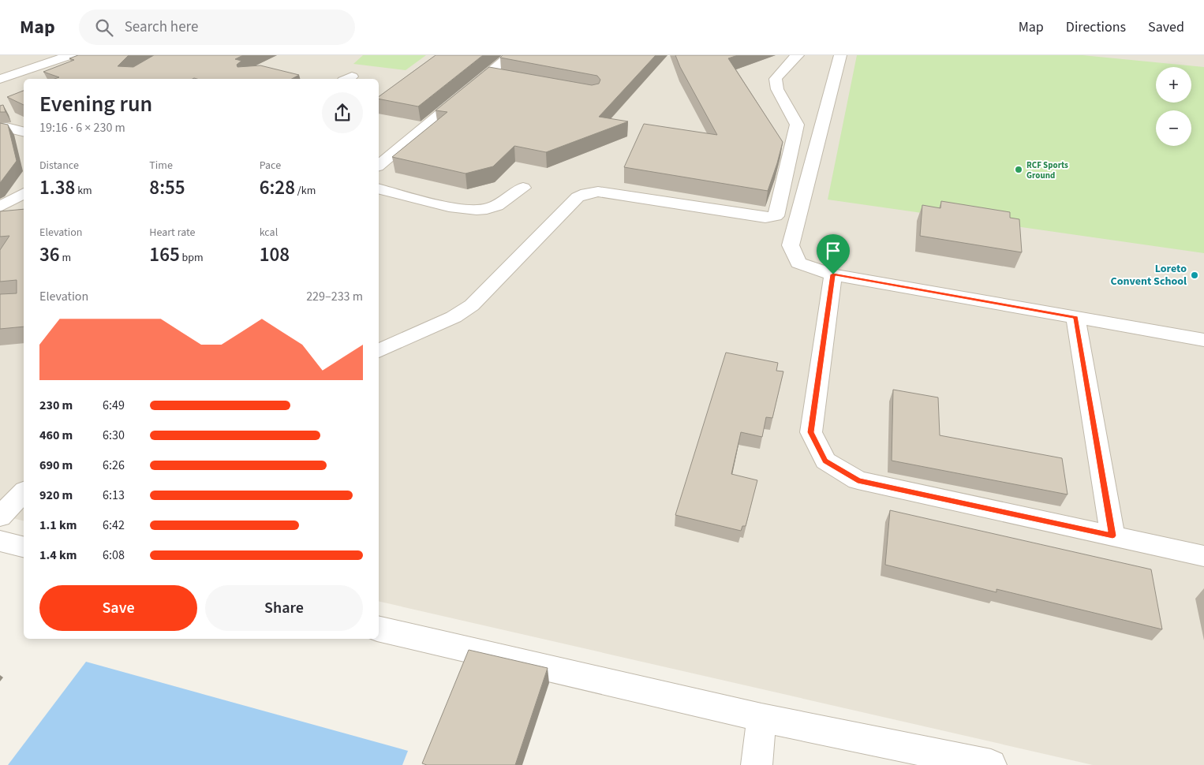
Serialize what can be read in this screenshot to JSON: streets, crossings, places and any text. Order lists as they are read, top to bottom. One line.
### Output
{"places":["RCF Sports Ground","Loreto Convent School"],"page":{"header":"Map","search":"Search here","nav":["Map","Directions","Saved"],"map_buttons":["+","−"],"heading":["Evening run","19:16 · 6 × 230 m"],"stats":[["Distance","1.38 km"],["Time","8:55"],["Pace","6:28 /km"],["Elevation","36 m"],["Heart rate","165 bpm"],["kcal","108"]],"chart":["Elevation","229–233 m"],"list":[{"name":"230 m","note":"6:49"},{"name":"460 m","note":"6:30"},{"name":"690 m","note":"6:26"},{"name":"920 m","note":"6:13"},{"name":"1.1 km","note":"6:42"},{"name":"1.4 km","note":"6:08"}],"buttons":["Save","Share"]}}
